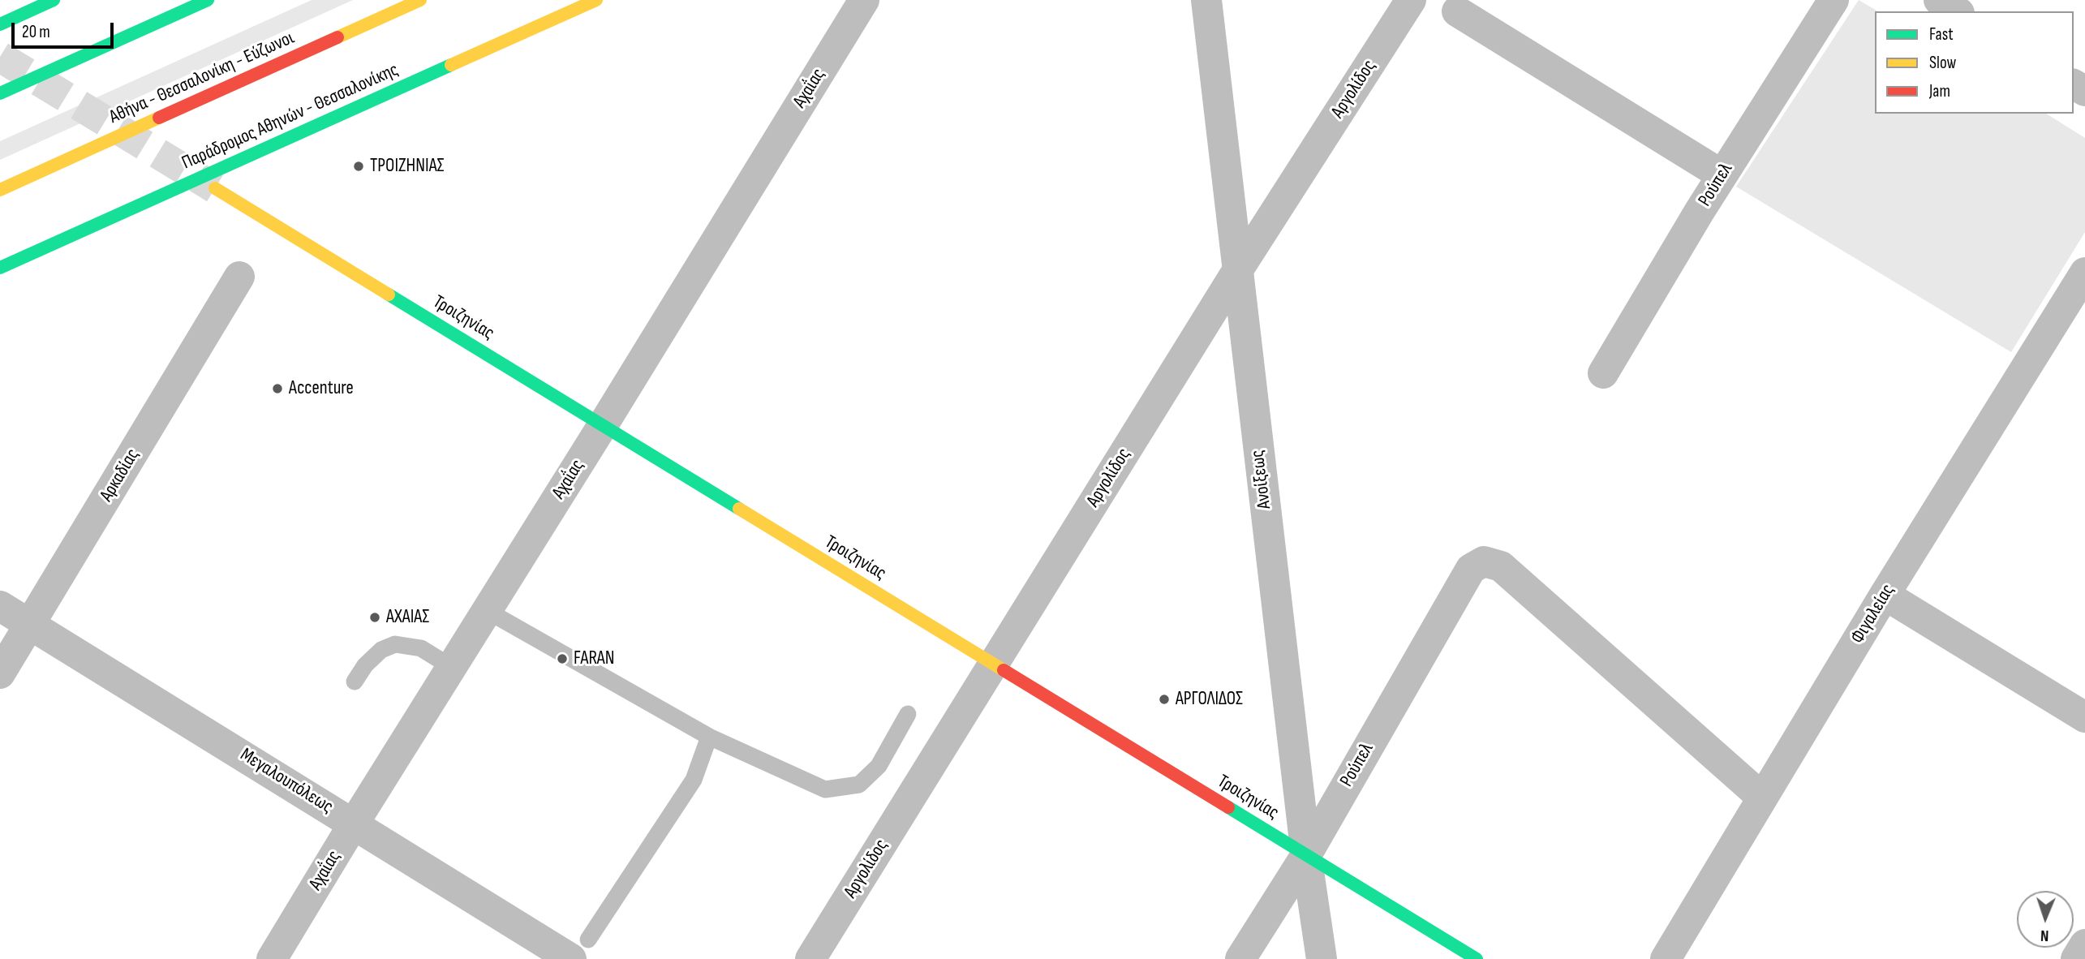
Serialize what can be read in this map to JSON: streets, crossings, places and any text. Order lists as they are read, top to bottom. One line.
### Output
{"streets":{"main road":["Αθήνα - Θεσσαλονίκη - Εύζωνοι","Παράδρομος Αθηνών - Θεσσαλονίκης","Τροιζηνίας"],"street":["Αχαΐας","Αργολίδος","Ρούπελ","Αρκαδίας","Ανοίξεως","Φιγαλείας","Μεγαλουπόλεως"]},"crossings":[["Αχαΐας","Τροιζηνίας"],["Αχαΐας","Μεγαλουπόλεως"],["Αργολίδος","Τροιζηνίας"],["Αργολίδος","Ανοίξεως"],["Ρούπελ","Τροιζηνίας"],["Ρούπελ","Ανοίξεως"],["Ρούπελ","Φιγαλείας"],["Τροιζηνίας","Ανοίξεως"],["Αρκαδίας","Μεγαλουπόλεως"]],"places":["ΤΡΟΙΖΗΝΙΑΣ","Accenture","AXAΙΑΣ","FARAN","ΑΡΓΟΛΙΔΟΣ"],"legend":["Fast","Slow","Jam"],"scale_bar":"20 m","north":"bottom"}
